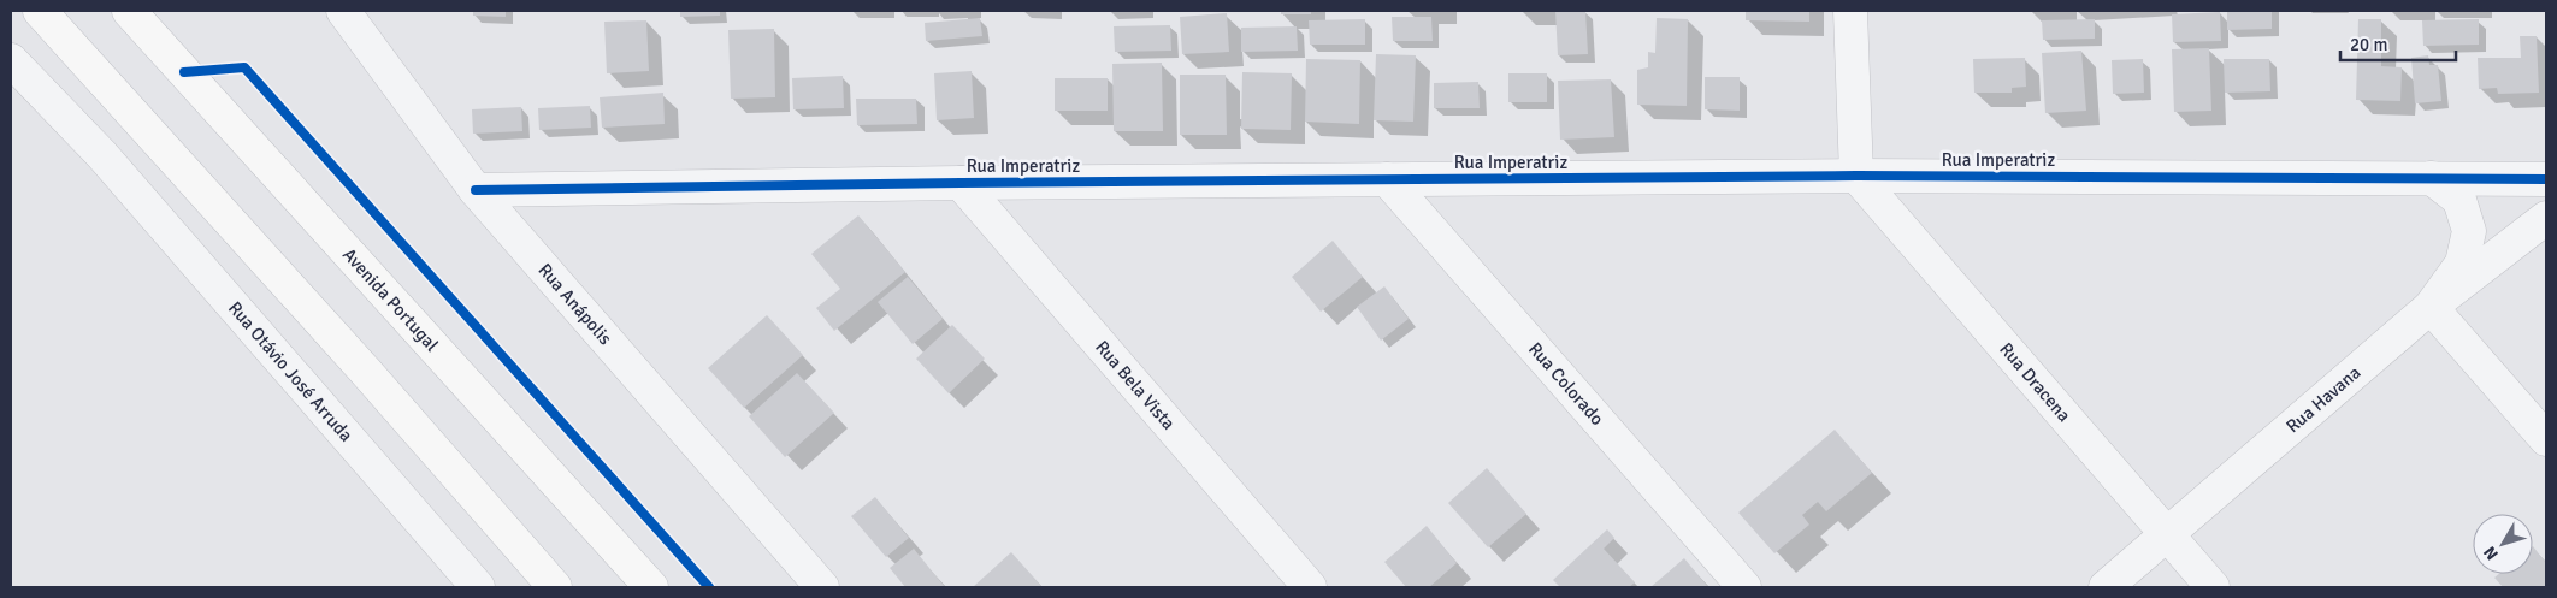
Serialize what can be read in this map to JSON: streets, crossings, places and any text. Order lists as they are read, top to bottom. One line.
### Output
{"streets":{"main road":["Avenida Portugal"],"street":["Rua Imperatriz","Rua Anápolis","Rua Otávio José Arruda","Rua Dracena","Rua Colorado","Rua Bela Vista","Rua Havana"]},"crossings":[["Rua Imperatriz","Rua Anápolis"],["Rua Imperatriz","Rua Dracena"],["Rua Imperatriz","Rua Colorado"],["Rua Imperatriz","Rua Bela Vista"],["Rua Dracena","Rua Havana"]],"scale_bar":"20 m","north":"bottom left"}
